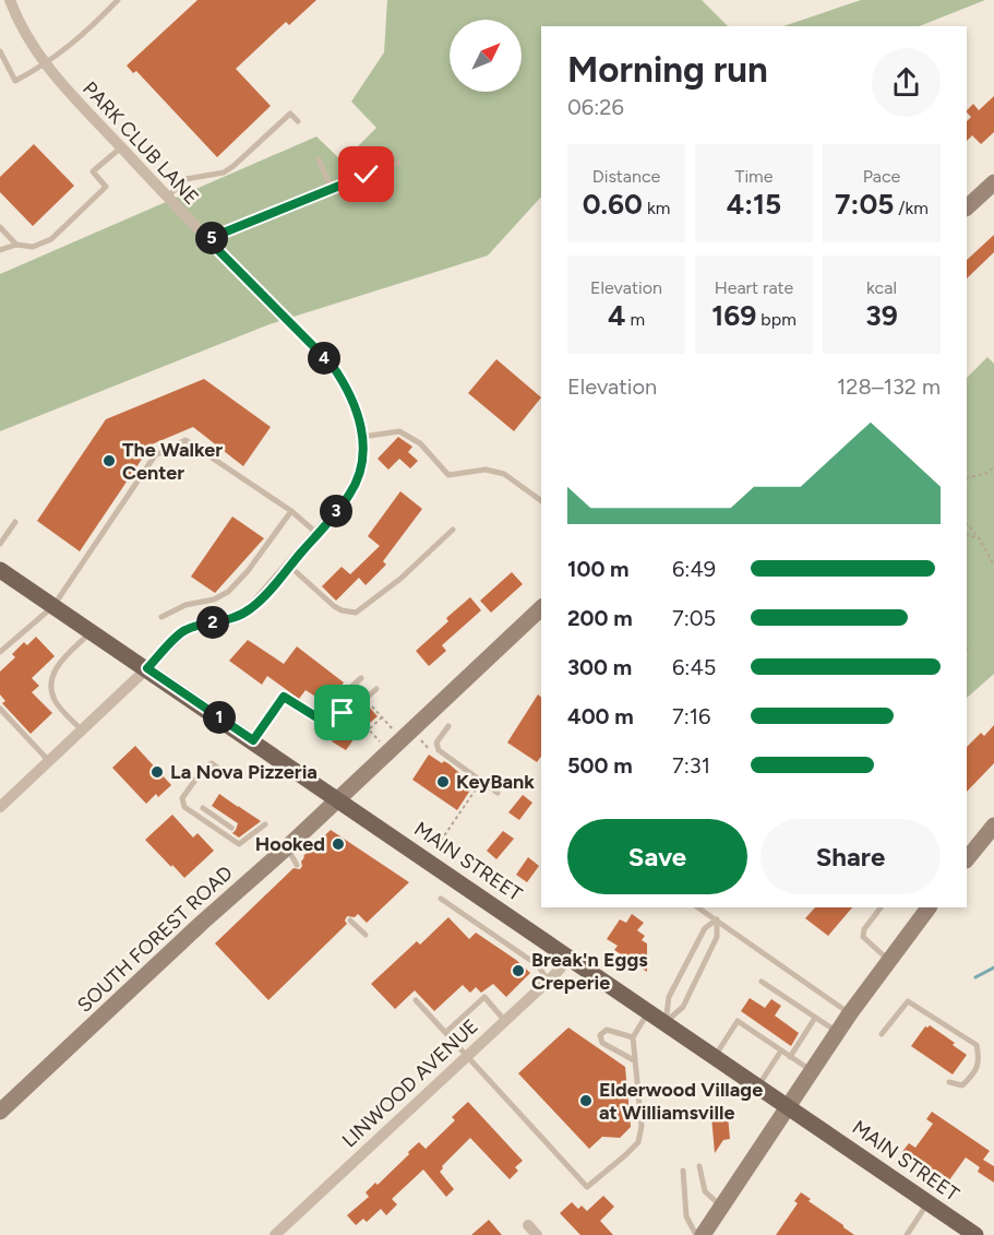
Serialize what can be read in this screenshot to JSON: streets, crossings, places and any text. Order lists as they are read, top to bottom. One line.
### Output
{"streets":{"main road":["MAIN STREET"],"street":["PARK CLUB LANE","SOUTH FOREST ROAD","LINWOOD AVENUE"]},"crossings":[["PARK CLUB LANE","MAIN STREET"],["MAIN STREET","SOUTH FOREST ROAD"],["MAIN STREET","LINWOOD AVENUE"]],"places":["The Walker Center","La Nova Pizzeria","KeyBank","Hooked","Break'n Eggs Creperie","Elderwood Village at Williamsville"],"north":"top right","page":{"heading":["Morning run","06:26"],"stats":[["Distance","0.60 km"],["Time","4:15"],["Pace","7:05 /km"],["Elevation","4 m"],["Heart rate","169 bpm"],["kcal","39"]],"pins":["5","4","3","2","1"],"chart":["Elevation","128–132 m"],"list":[{"name":"100 m","note":"6:49"},{"name":"200 m","note":"7:05"},{"name":"300 m","note":"6:45"},{"name":"400 m","note":"7:16"},{"name":"500 m","note":"7:31"}],"buttons":["Save","Share"]}}
